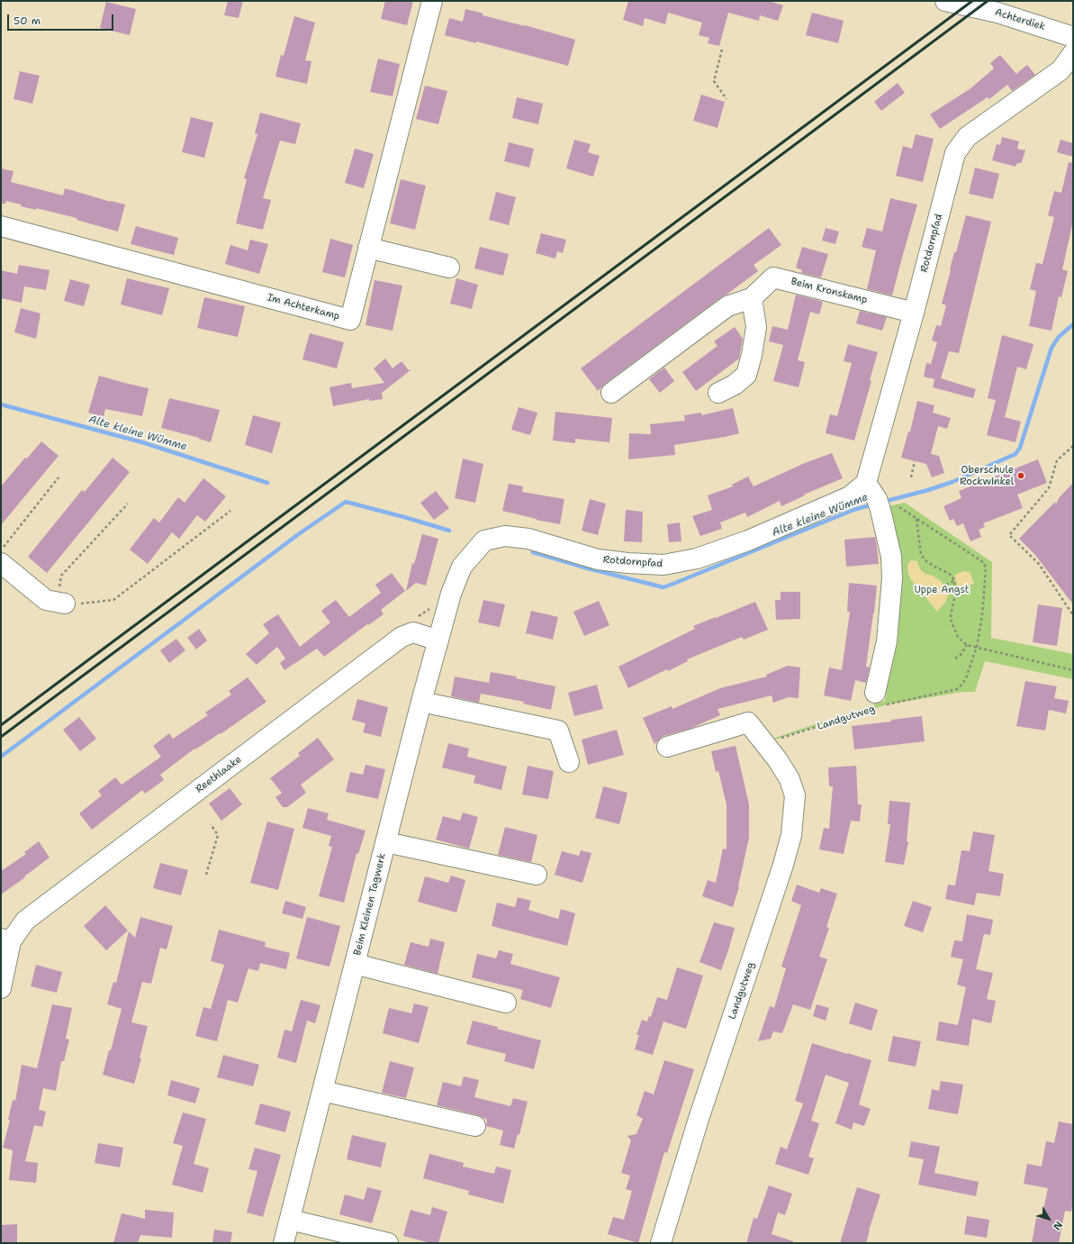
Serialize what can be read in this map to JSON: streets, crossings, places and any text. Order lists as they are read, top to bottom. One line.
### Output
{"streets":{"street":["Achterdiek","Rotdornpfad","Beim Kronskamp","Im Achterkamp","Landgutweg","Reethlaake","Beim Kleinen Tagwerk"]},"crossings":[["Rotdornpfad","Beim Kronskamp"],["Rotdornpfad","Beim Kleinen Tagwerk"],["Reethlaake","Beim Kleinen Tagwerk"]],"water":["Alte kleine Wümme"],"parks":["Uppe Angst"],"places":["Oberschule Rockwinkel"],"scale_bar":"50 m","north":"bottom right"}
